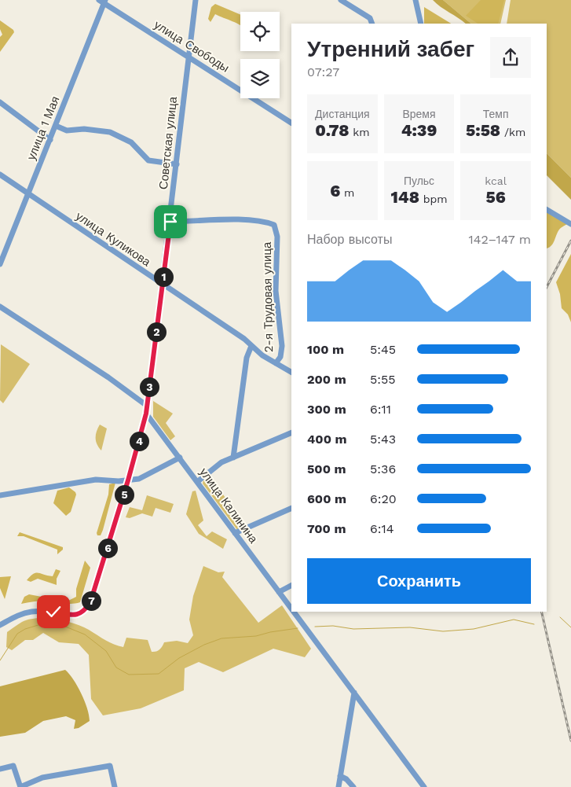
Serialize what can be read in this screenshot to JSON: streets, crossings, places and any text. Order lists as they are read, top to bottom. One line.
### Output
{"streets":{"street":["улица Свободы","улица 1 Мая","Советская улица","улица Куликова","2-я Трудовая улица","улица Калинина"]},"crossings":[["улица Свободы","улица 1 Мая"],["улица Свободы","Советская улица"],["улица 1 Мая","улица Куликова"],["Советская улица","улица Куликова"],["Советская улица","2-я Трудовая улица"],["Советская улица","улица Калинина"],["улица Куликова","2-я Трудовая улица"]],"page":{"heading":["Утренний забег","07:27"],"stats":[["Дистанция","0.78 km"],["Время","4:39"],["Темп","5:58 /km"],["6 m"],["Пульс","148 bpm"],["kcal","56"]],"chart":["Набор высоты","142–147 m"],"pins":["1","2","3","4","5","6","7"],"list":[{"name":"100 m","note":"5:45"},{"name":"200 m","note":"5:55"},{"name":"300 m","note":"6:11"},{"name":"400 m","note":"5:43"},{"name":"500 m","note":"5:36"},{"name":"600 m","note":"6:20"},{"name":"700 m","note":"6:14"}],"buttons":"Сохранить"}}
